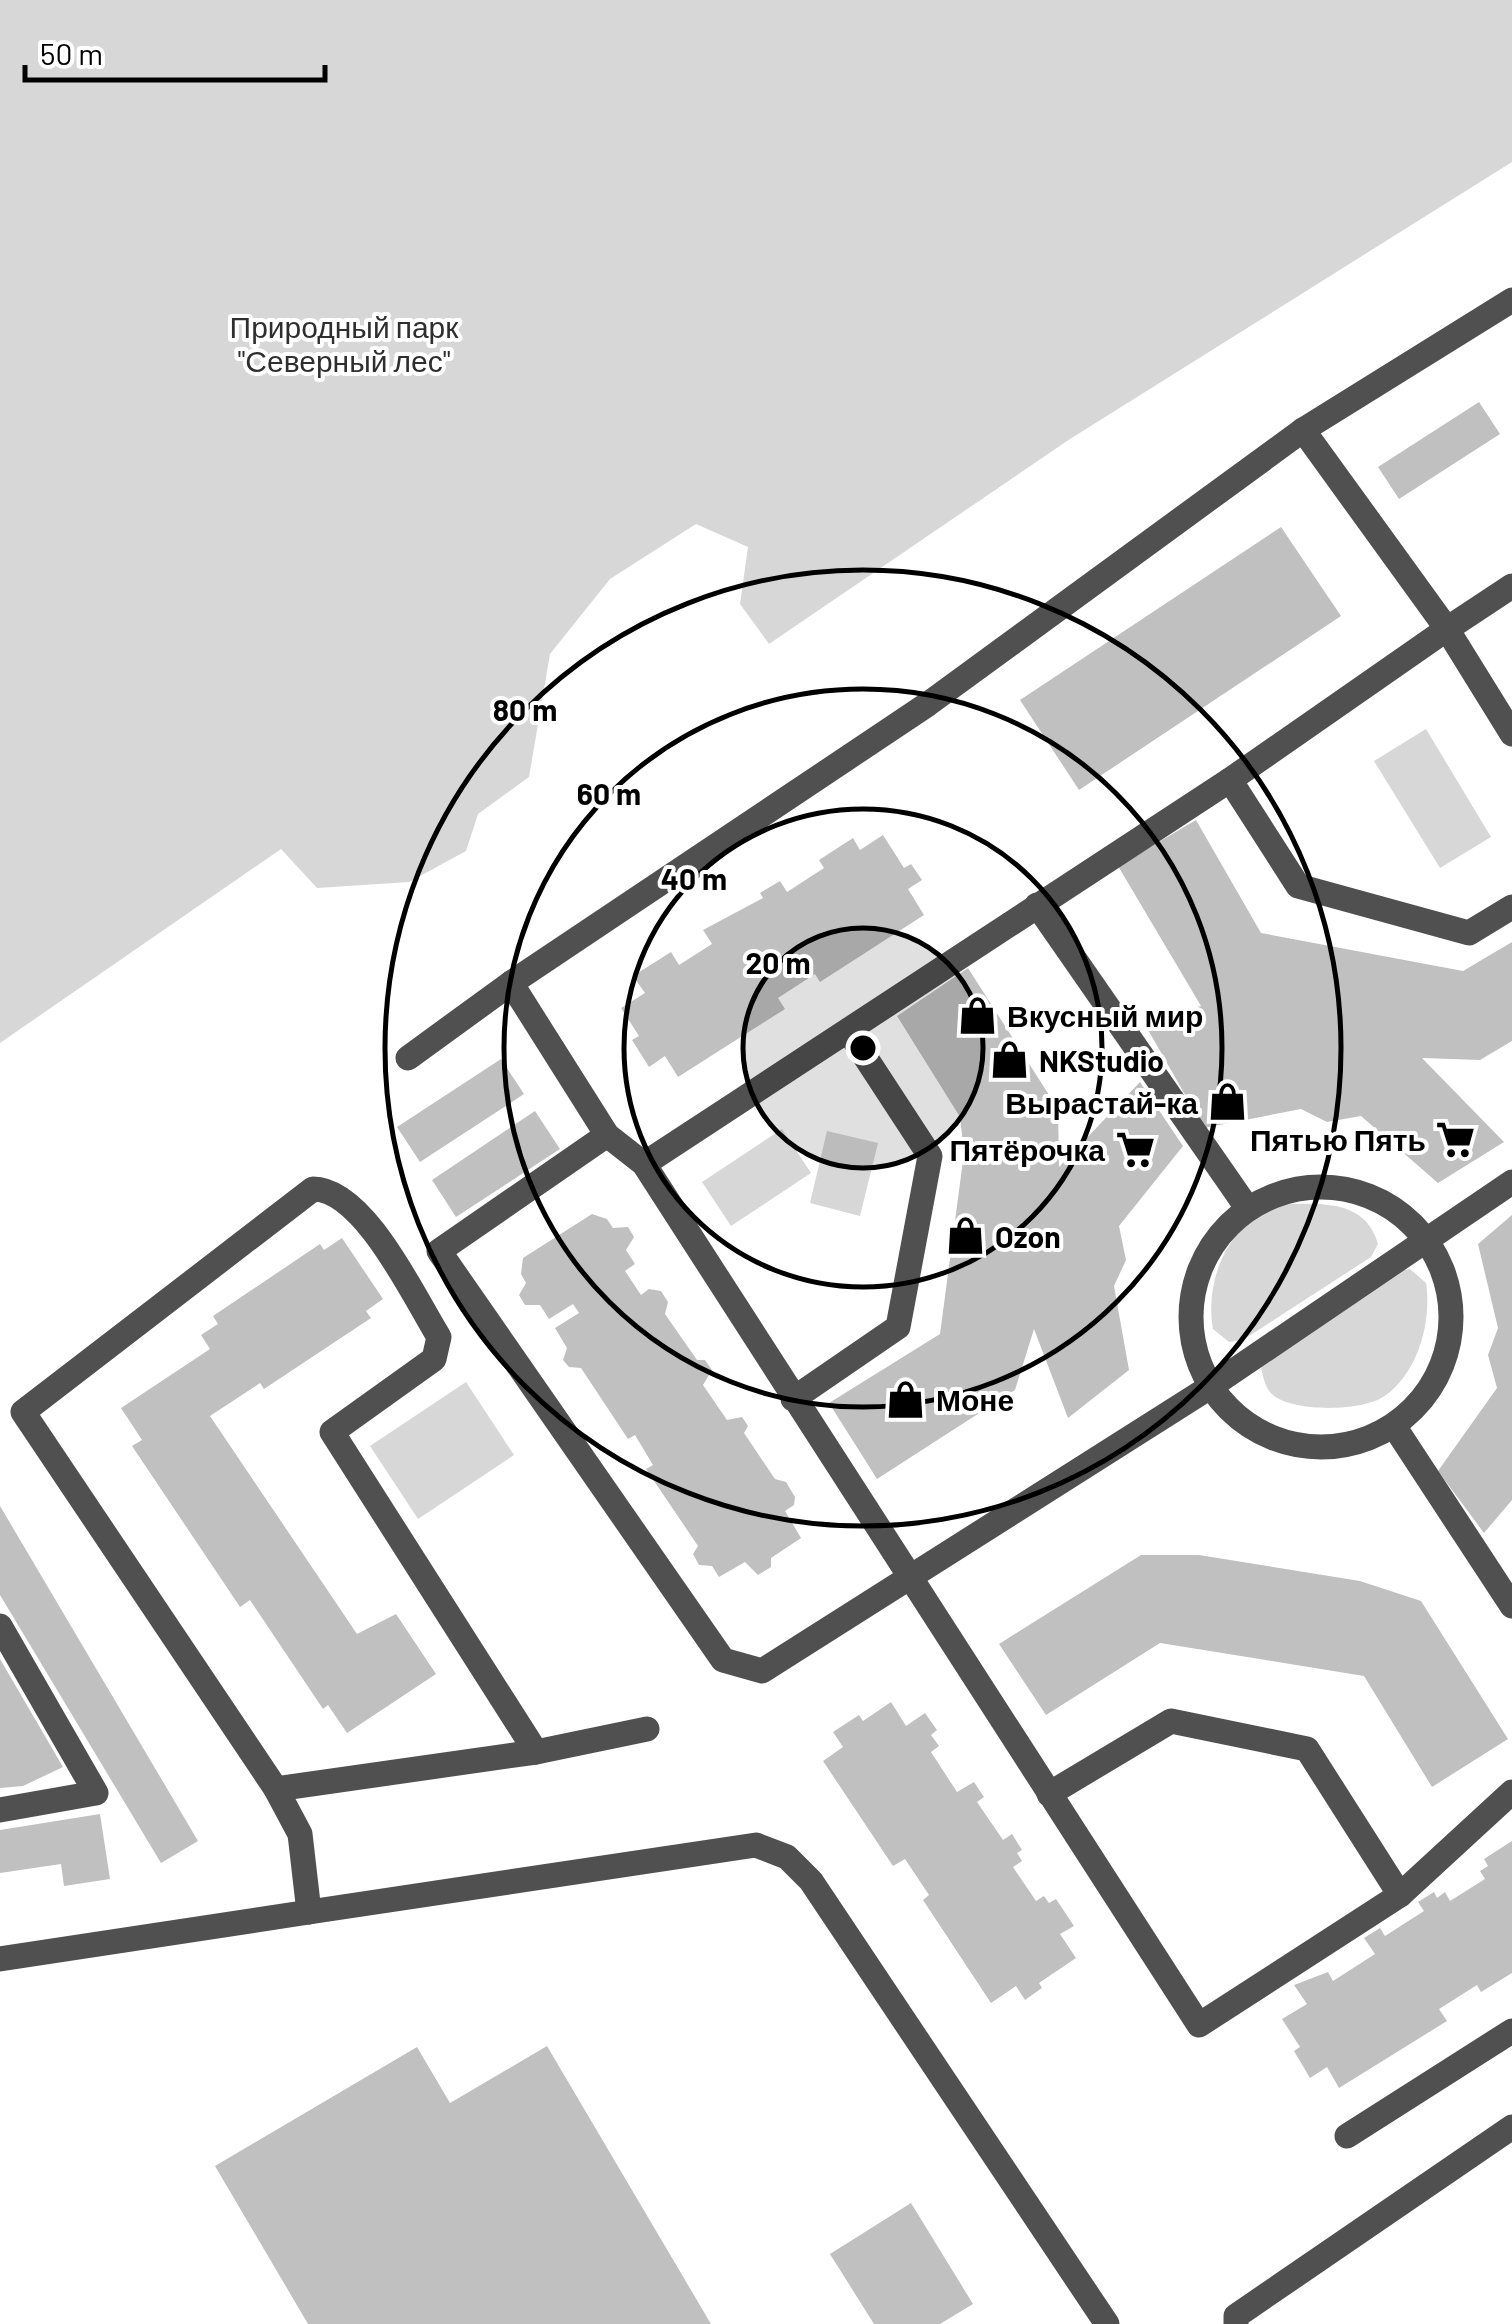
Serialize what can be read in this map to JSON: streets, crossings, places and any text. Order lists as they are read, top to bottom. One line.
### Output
{"parks":["Природный парк \"Северный лес\""],"places":{"shop":["Вкусный мир","NKStudio","Вырастай-ка","Ozon","Моне"],"supermarket":["Пятью Пять","Пятёрочка"]},"scale_bar":"50 m","rings":["80 m","60 m","40 m","20 m"]}
